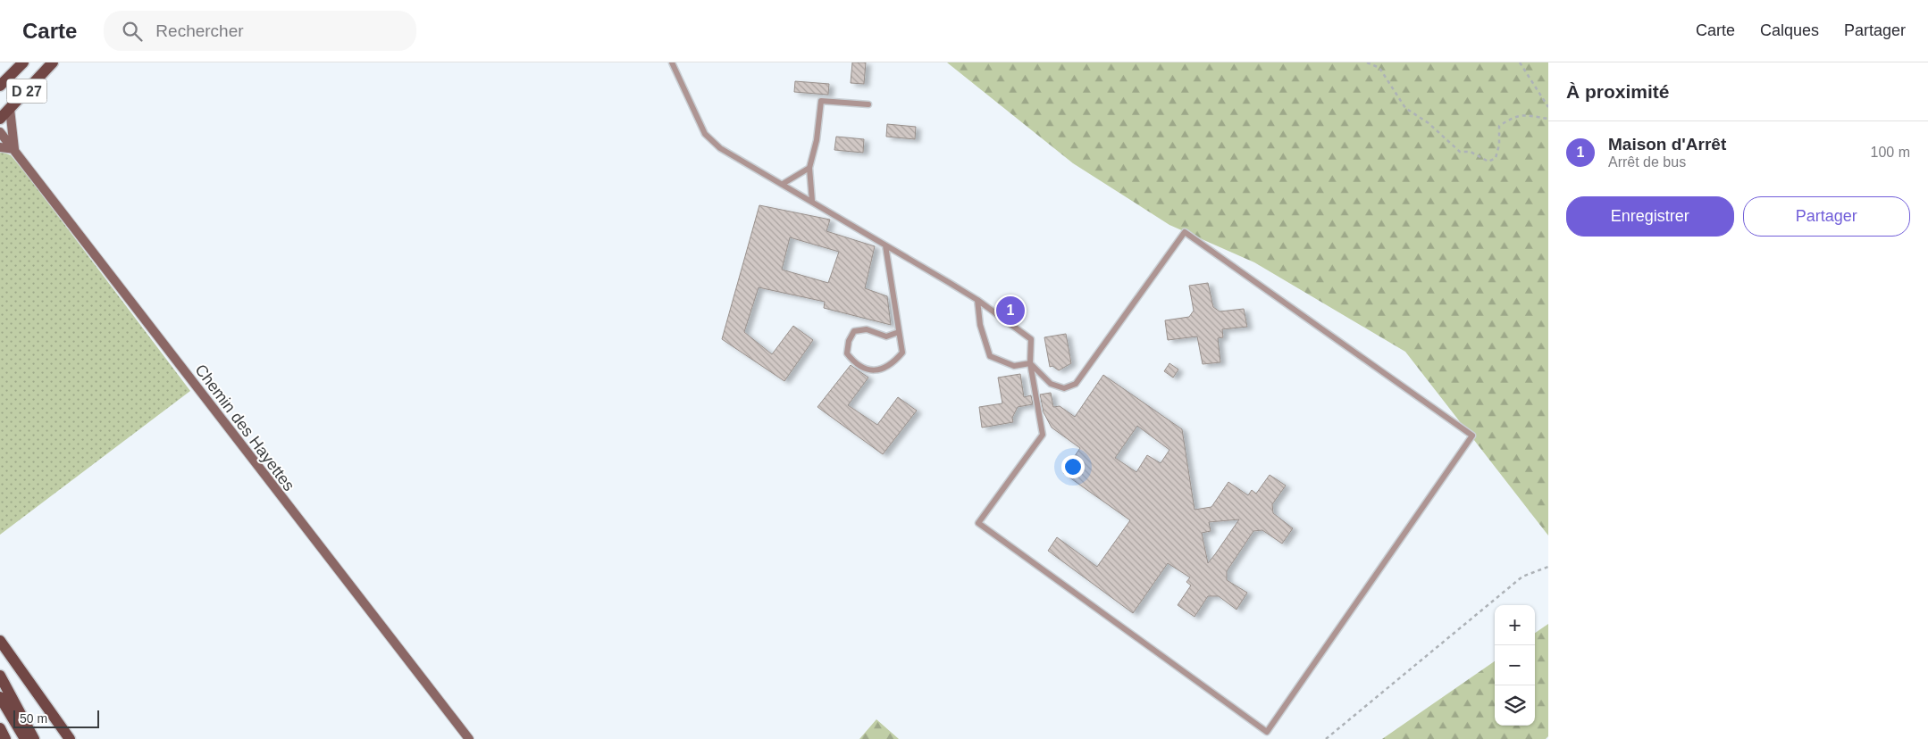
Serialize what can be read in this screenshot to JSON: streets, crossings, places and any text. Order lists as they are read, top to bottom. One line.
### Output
{"streets":{"main road":["D 27"],"street":["Chemin des Hayettes"]},"scale_bar":"50 m","page":{"header":"Carte","search":"Rechercher","nav":["Carte","Calques","Partager"],"heading":"À proximité","list":[{"mark":"1","name":"Maison d'Arrêt","note":"Arrêt de bus","value":"100 m"}],"buttons":["Enregistrer","Partager"],"pins":"1","map_buttons":["+","−"],"scale":"50 m"}}
